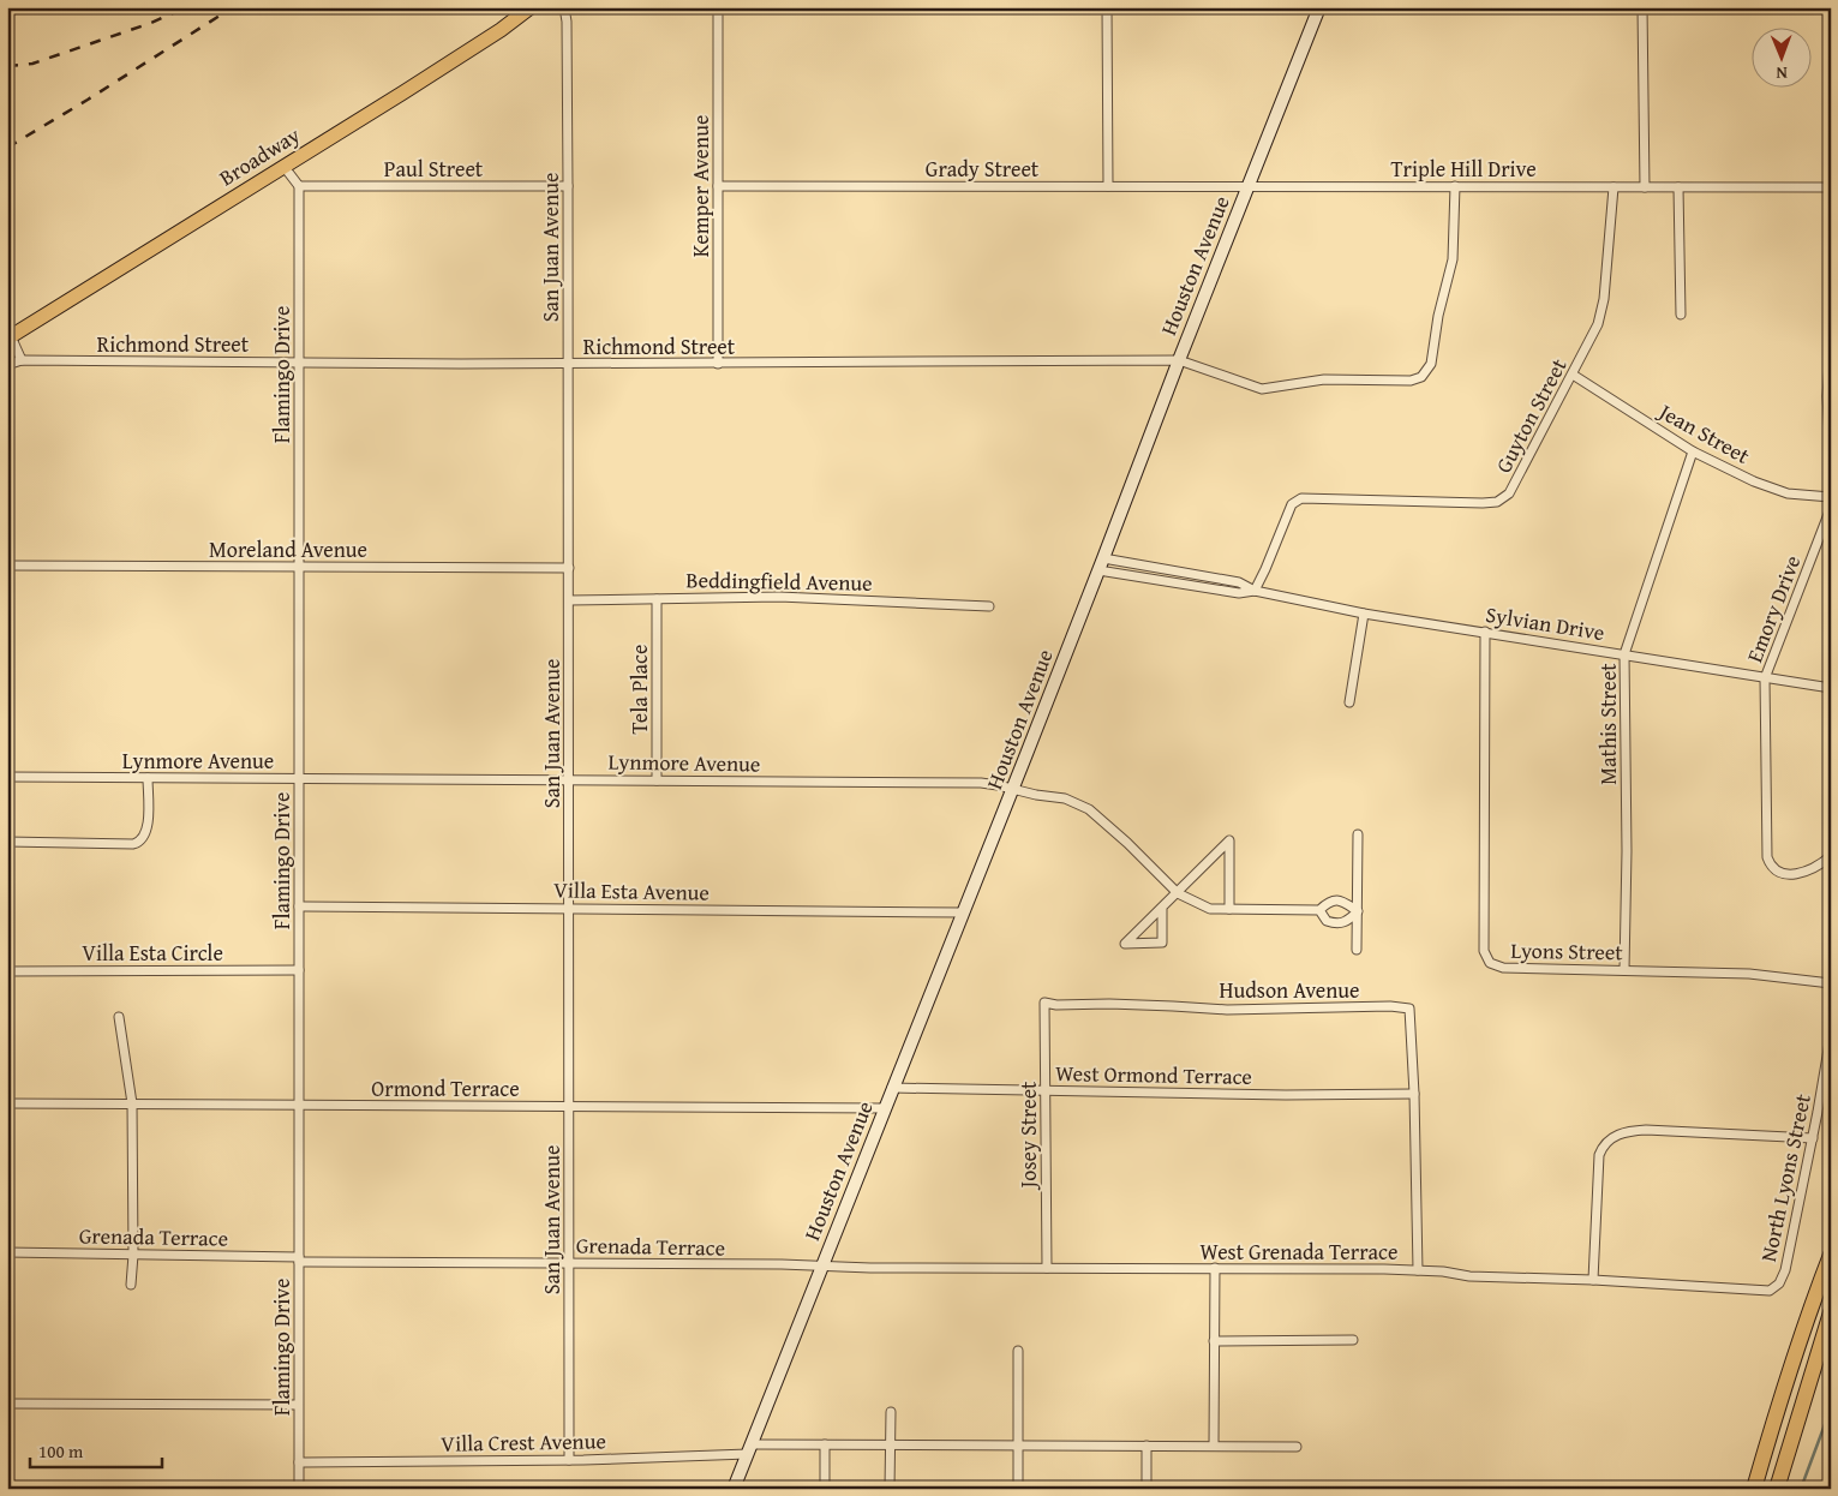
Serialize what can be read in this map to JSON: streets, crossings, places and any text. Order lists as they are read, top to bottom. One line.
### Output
{"streets":{"main road":["Broadway"],"street":["Paul Street","Grady Street","Triple Hill Drive","Kemper Avenue","San Juan Avenue","Houston Avenue","Richmond Street","Flamingo Drive","Guyton Street","Jean Street","Moreland Avenue","Beddingfield Avenue","Emory Drive","Sylvian Drive","Tela Place","Mathis Street","Lynmore Avenue","Villa Esta Avenue","Lyons Street","Villa Esta Circle","Hudson Avenue","West Ormond Terrace","Ormond Terrace","Josey Street","North Lyons Street","Grenada Terrace","West Grenada Terrace","Villa Crest Avenue"]},"crossings":[["Paul Street","San Juan Avenue"],["Paul Street","Flamingo Drive"],["Grady Street","Triple Hill Drive"],["Grady Street","Kemper Avenue"],["Grady Street","Houston Avenue"],["Triple Hill Drive","Houston Avenue"],["Triple Hill Drive","Richmond Street"],["Triple Hill Drive","Guyton Street"],["Kemper Avenue","Richmond Street"],["San Juan Avenue","Richmond Street"],["San Juan Avenue","Moreland Avenue"],["San Juan Avenue","Beddingfield Avenue"],["San Juan Avenue","Lynmore Avenue"],["San Juan Avenue","Villa Esta Avenue"],["San Juan Avenue","Ormond Terrace"],["San Juan Avenue","Grenada Terrace"],["San Juan Avenue","Villa Crest Avenue"],["Houston Avenue","Richmond Street"],["Houston Avenue","Sylvian Drive"],["Houston Avenue","Lynmore Avenue"],["Houston Avenue","Villa Esta Avenue"],["Houston Avenue","West Ormond Terrace"],["Houston Avenue","Ormond Terrace"],["Houston Avenue","Grenada Terrace"],["Houston Avenue","West Grenada Terrace"],["Houston Avenue","Villa Crest Avenue"],["Richmond Street","Flamingo Drive"],["Flamingo Drive","Moreland Avenue"],["Flamingo Drive","Lynmore Avenue"],["Flamingo Drive","Villa Esta Avenue"],["Flamingo Drive","Villa Esta Circle"],["Flamingo Drive","Ormond Terrace"],["Flamingo Drive","Grenada Terrace"],["Flamingo Drive","Villa Crest Avenue"],["Guyton Street","Jean Street"],["Guyton Street","Sylvian Drive"],["Jean Street","Mathis Street"],["Beddingfield Avenue","Tela Place"],["Emory Drive","Sylvian Drive"],["Sylvian Drive","Mathis Street"],["Sylvian Drive","Lyons Street"],["Tela Place","Lynmore Avenue"],["Mathis Street","Lyons Street"],["Hudson Avenue","West Ormond Terrace"],["Hudson Avenue","Josey Street"],["West Ormond Terrace","Josey Street"],["Josey Street","West Grenada Terrace"],["North Lyons Street","West Grenada Terrace"],["Grenada Terrace","West Grenada Terrace"]],"scale_bar":"100 m","north":"bottom"}
